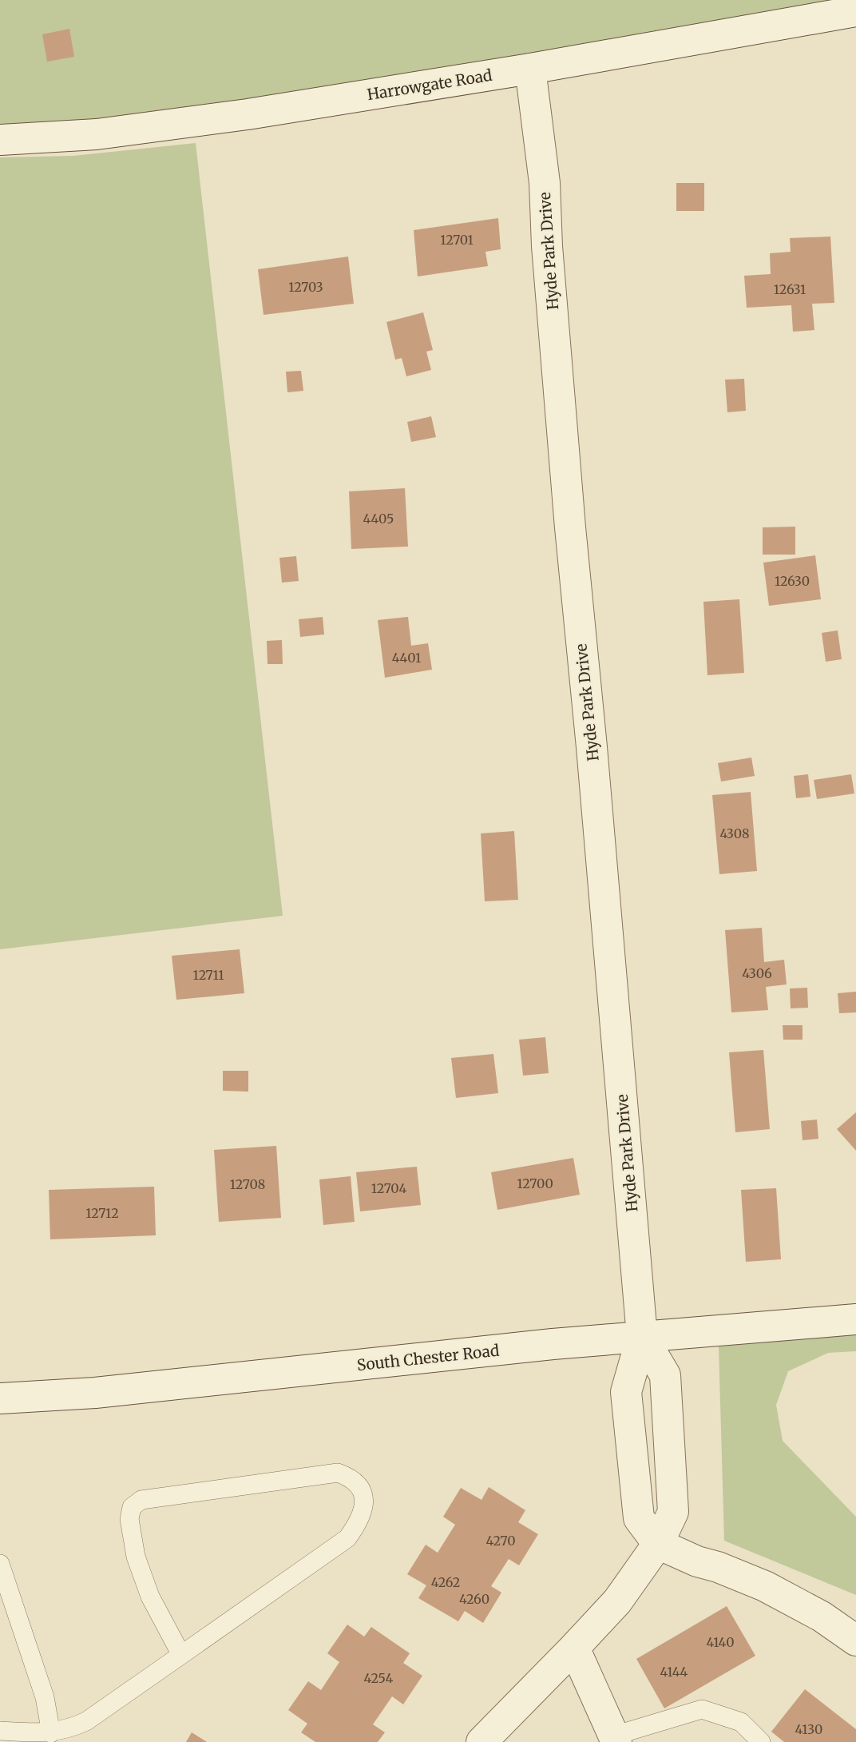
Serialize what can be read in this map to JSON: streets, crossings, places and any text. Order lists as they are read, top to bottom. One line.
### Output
{"streets":{"street":["Harrowgate Road","Hyde Park Drive","South Chester Road"]},"crossings":[["Harrowgate Road","Hyde Park Drive"],["Hyde Park Drive","South Chester Road"]],"house_numbers":["12701","12703","12631","4405","12630","4401","4308","4306","12711","12700","12708","12704","12712","4270","4262","4260","4140","4144","4254","4130"]}
